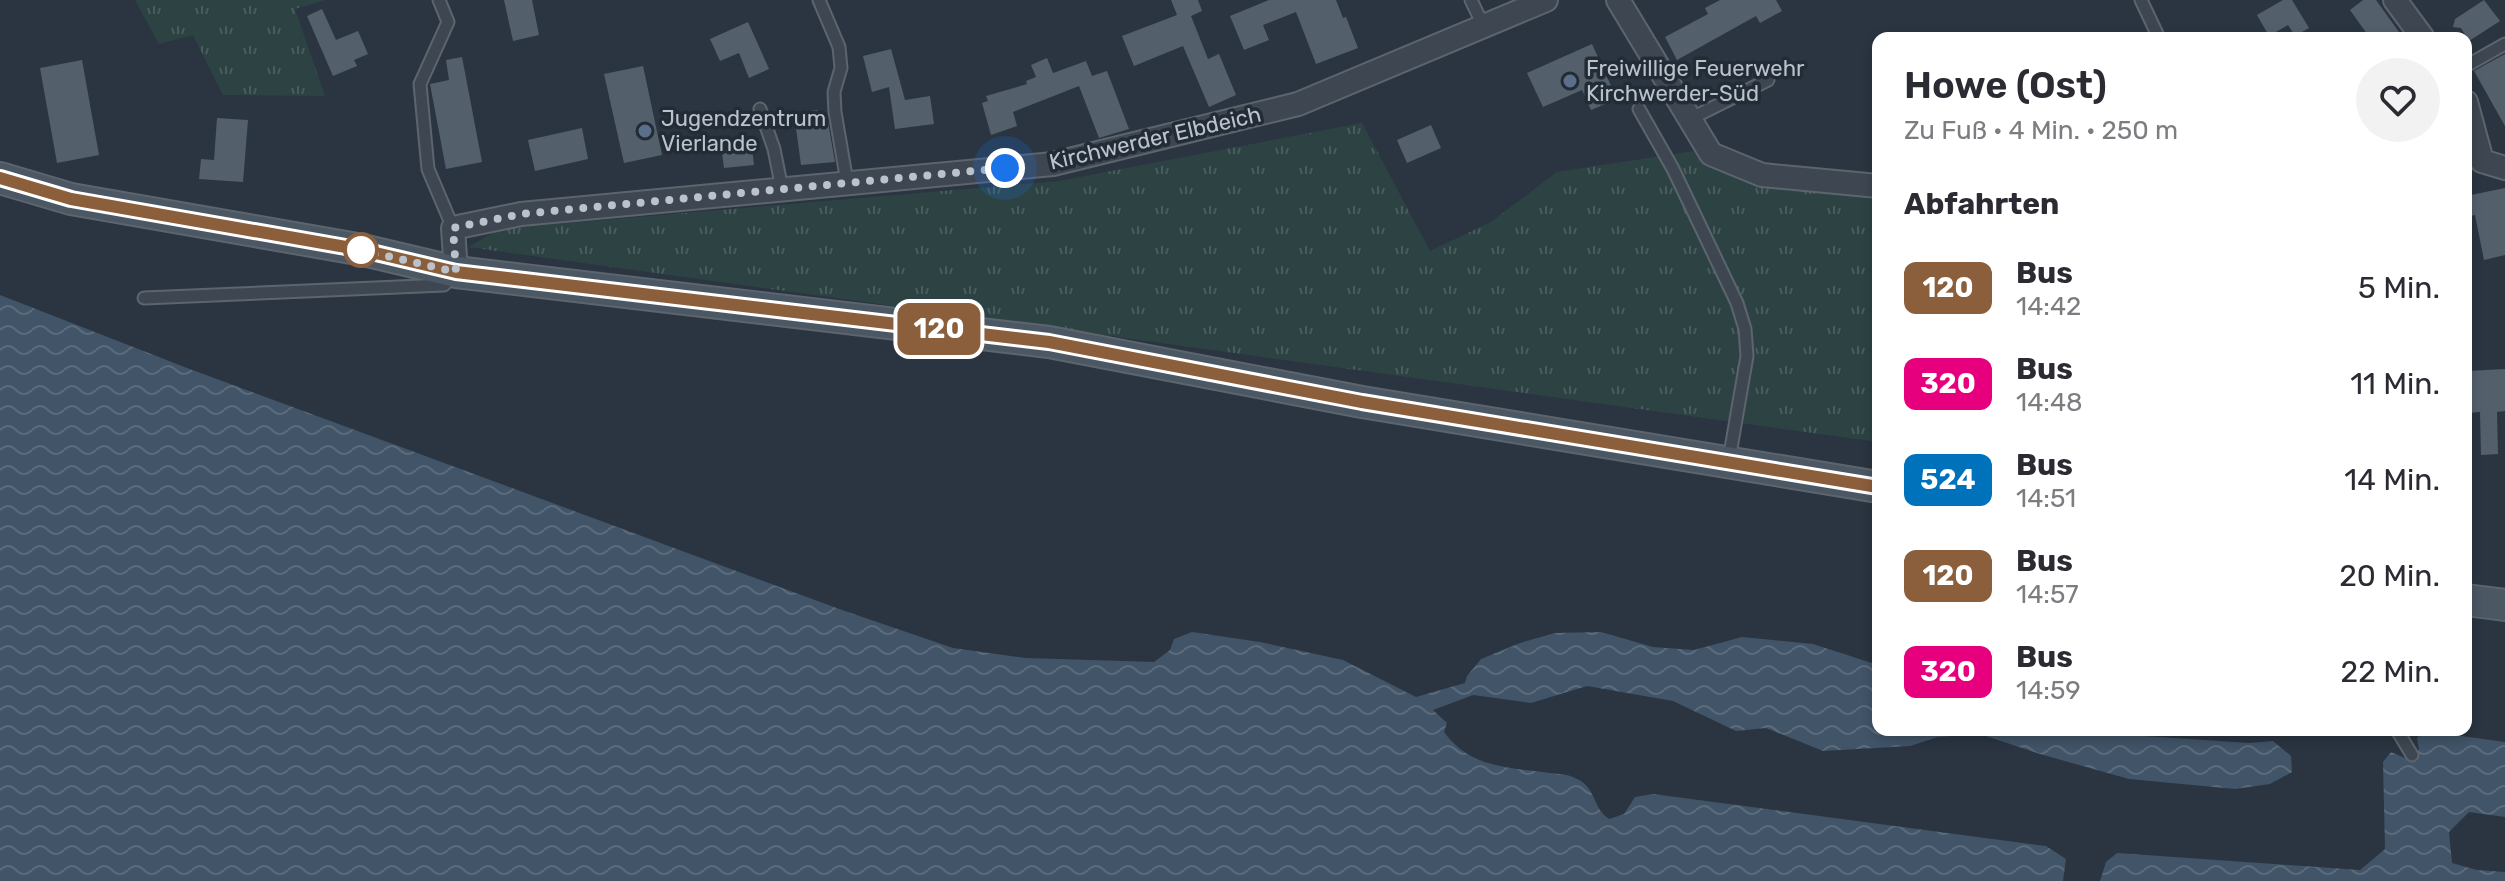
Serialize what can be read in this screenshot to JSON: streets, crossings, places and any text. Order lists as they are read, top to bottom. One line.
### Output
{"streets":{"street":["Kirchwerder Elbdeich"]},"places":["Freiwillige Feuerwehr Kirchwerder-Süd","Jugendzentrum Vierlande"],"lines":["bus line 120"],"page":{"on_map":"120","heading":[["Howe (Ost)","Zu Fuß · 4 Min. · 250 m"],"Abfahrten"],"list":[{"mark":"120","name":"Bus","note":"14:42","value":"5 Min."},{"mark":"320","name":"Bus","note":"14:48","value":"11 Min."},{"mark":"524","name":"Bus","note":"14:51","value":"14 Min."},{"mark":"120","name":"Bus","note":"14:57","value":"20 Min."},{"mark":"320","name":"Bus","note":"14:59","value":"22 Min."}]}}
